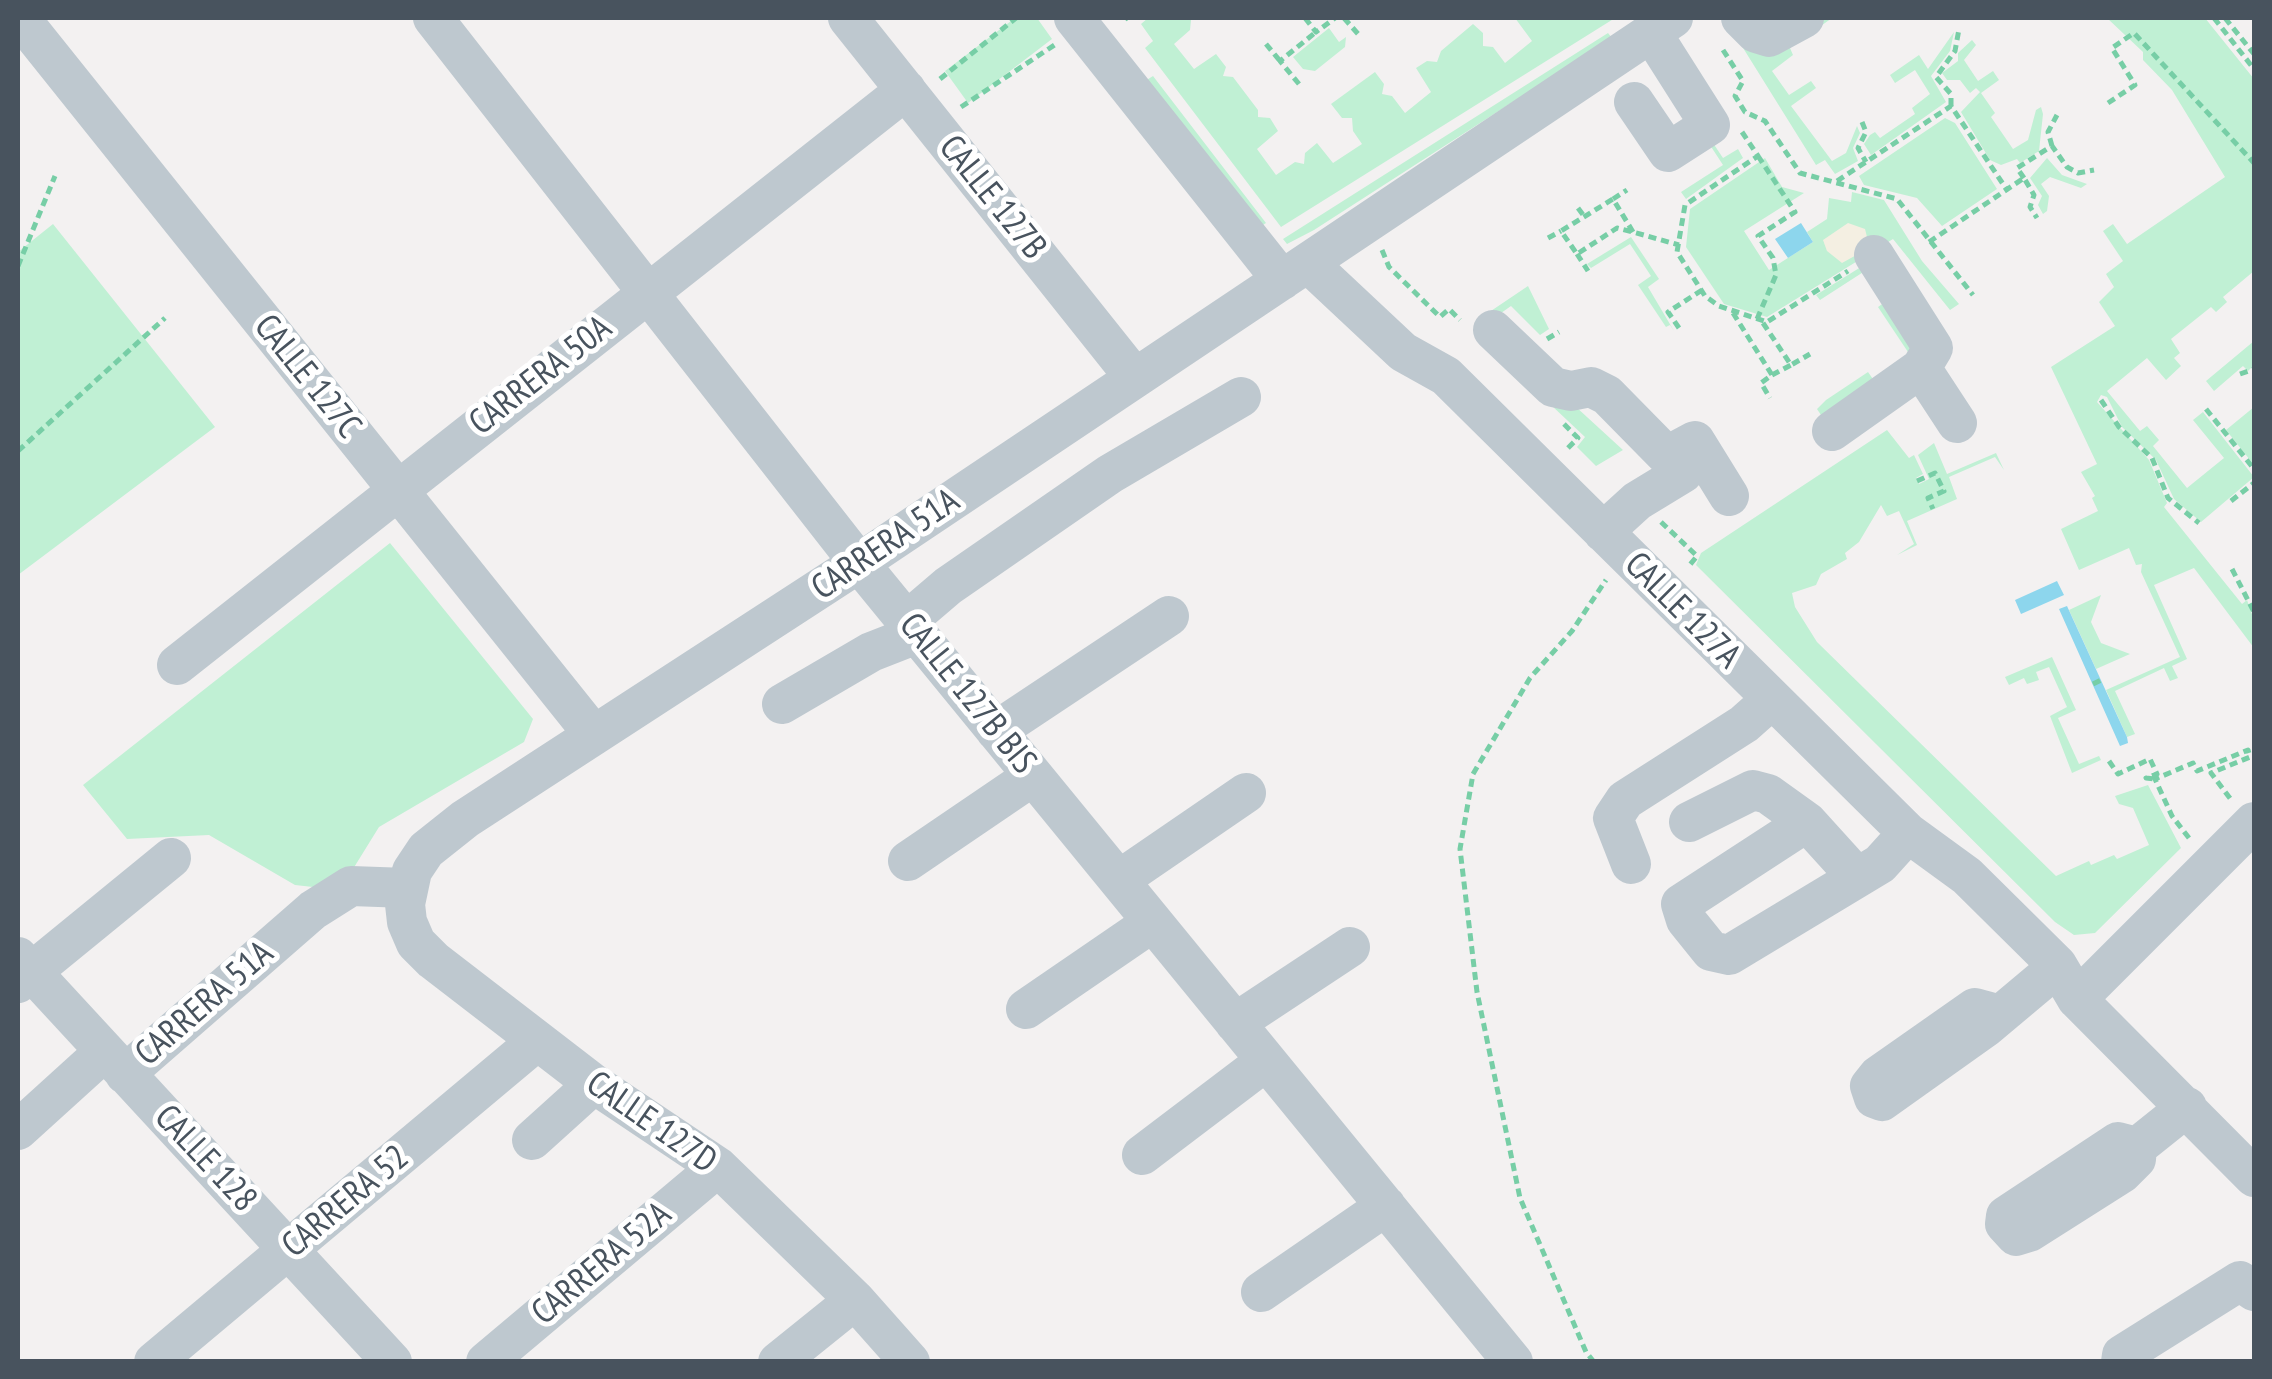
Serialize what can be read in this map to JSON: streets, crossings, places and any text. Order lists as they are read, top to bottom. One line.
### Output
{"streets":{"street":["CALLE 127B","CARRERA 50A","CALLE 127C","CARRERA 51A","CALLE 127A","CALLE 127B BIS","CALLE 127D","CALLE 128","CARRERA 52","CARRERA 52A"]},"crossings":[["CALLE 127B","CARRERA 50A"],["CALLE 127B","CARRERA 51A"],["CARRERA 50A","CALLE 127C"],["CARRERA 50A","CALLE 127B BIS"],["CALLE 127C","CARRERA 51A"],["CARRERA 51A","CALLE 127A"],["CARRERA 51A","CALLE 127B BIS"],["CARRERA 51A","CALLE 127D"],["CARRERA 51A","CALLE 128"],["CALLE 127D","CARRERA 52"],["CALLE 127D","CARRERA 52A"],["CALLE 128","CARRERA 52"]]}
